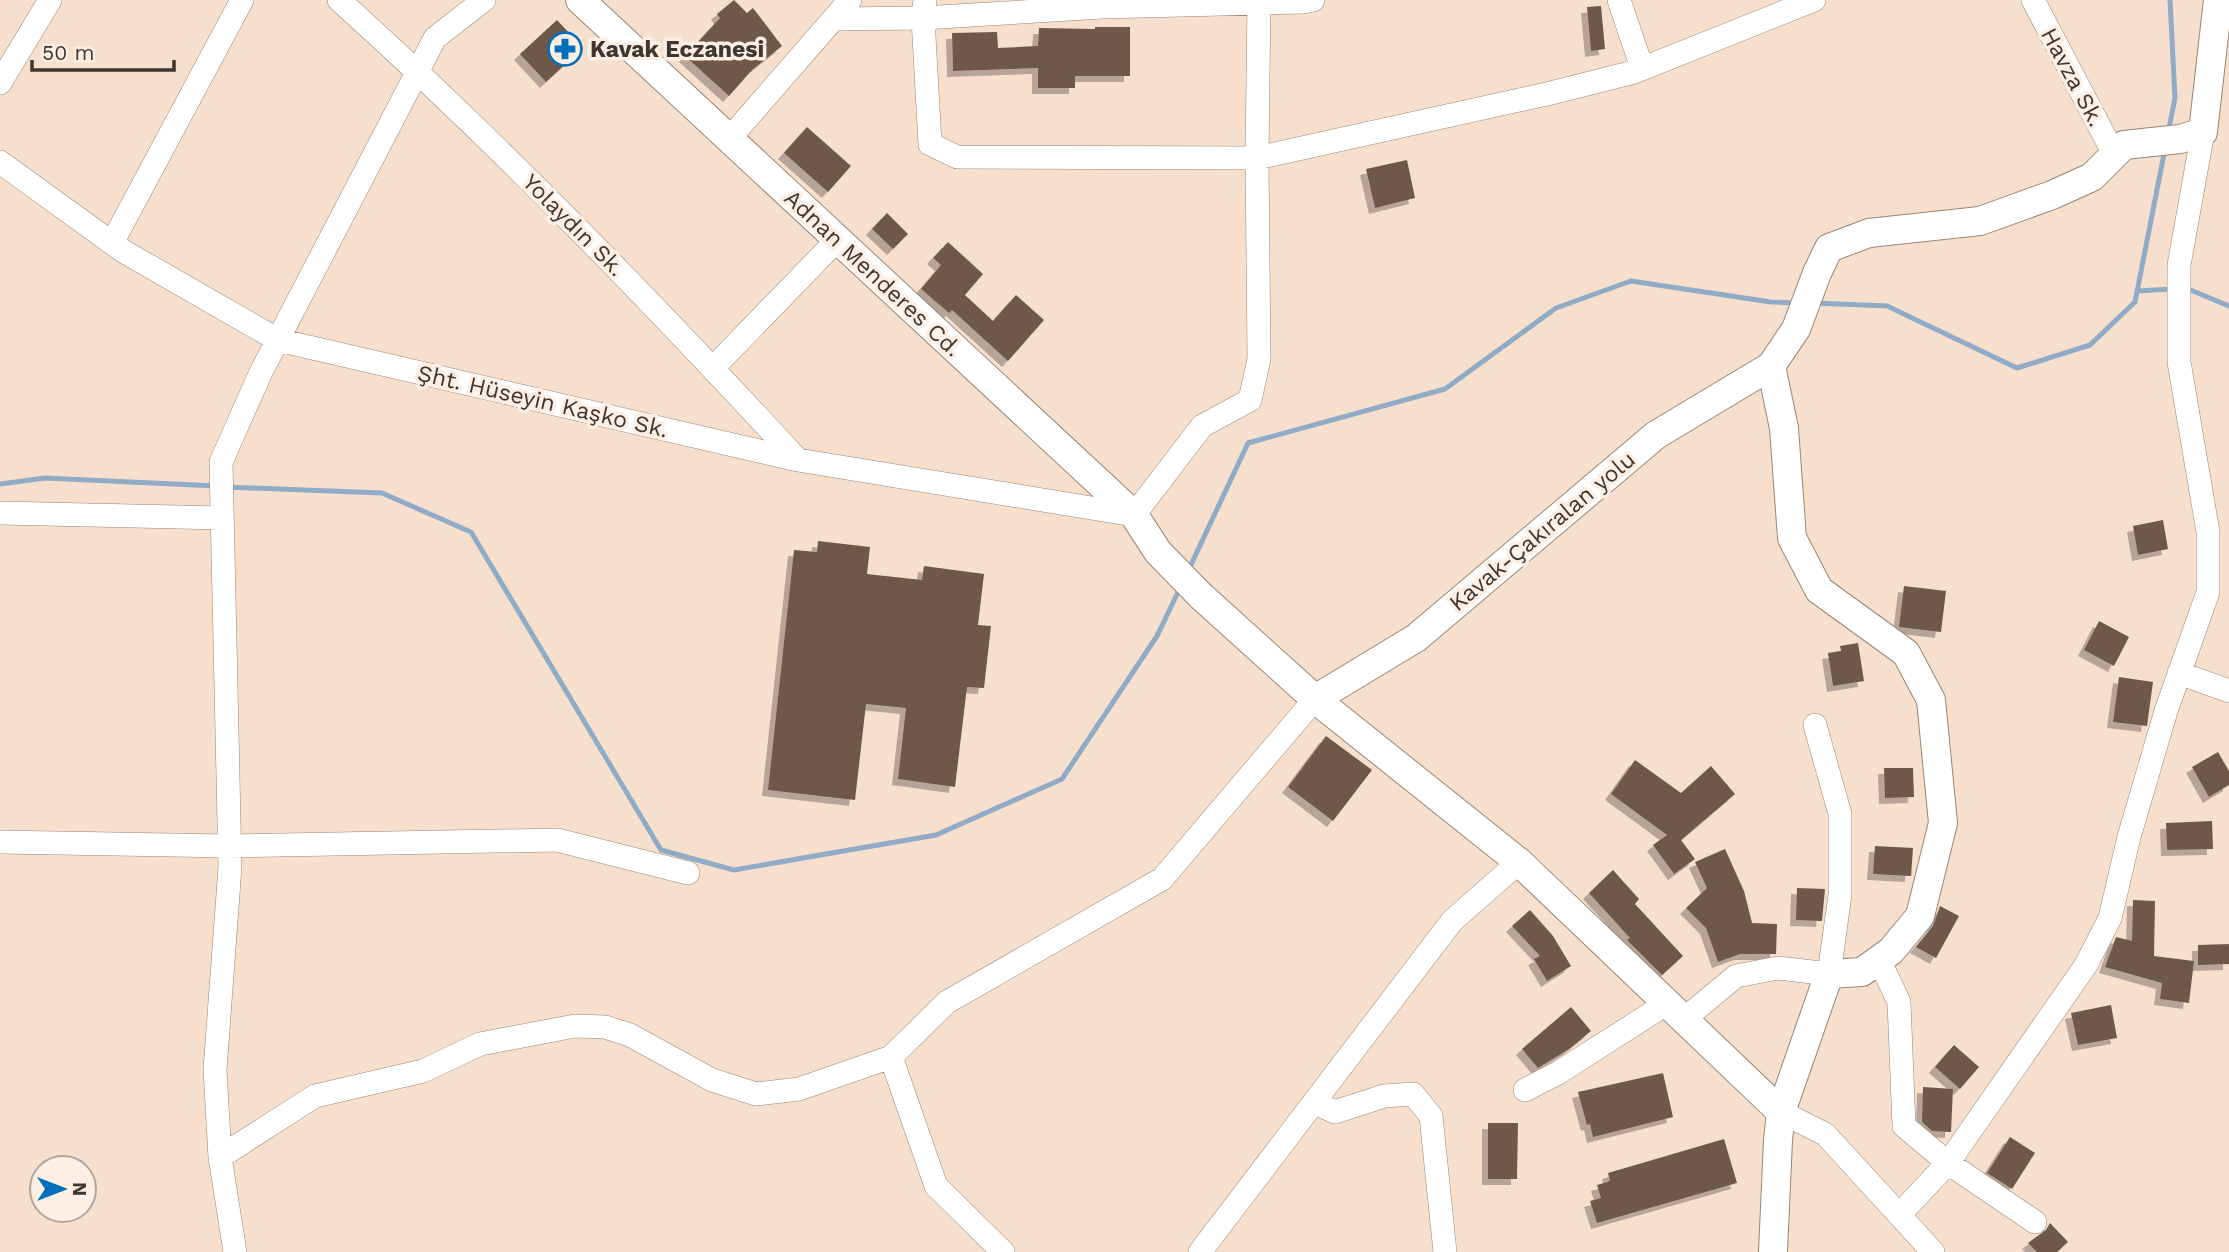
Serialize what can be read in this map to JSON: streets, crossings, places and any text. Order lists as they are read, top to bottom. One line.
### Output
{"streets":{"main road":["Adnan Menderes Cd.","Kavak-Çakıralan yolu"],"street":["Havza Sk.","Yolaydın Sk.","Şht. Hüseyin Kaşko Sk."]},"crossings":[["Yolaydın Sk.","Şht. Hüseyin Kaşko Sk."],["Adnan Menderes Cd.","Şht. Hüseyin Kaşko Sk."],["Adnan Menderes Cd.","Kavak-Çakıralan yolu"]],"places":{"pharmacy":["Kavak Eczanesi"]},"scale_bar":"50 m","north":"right"}
